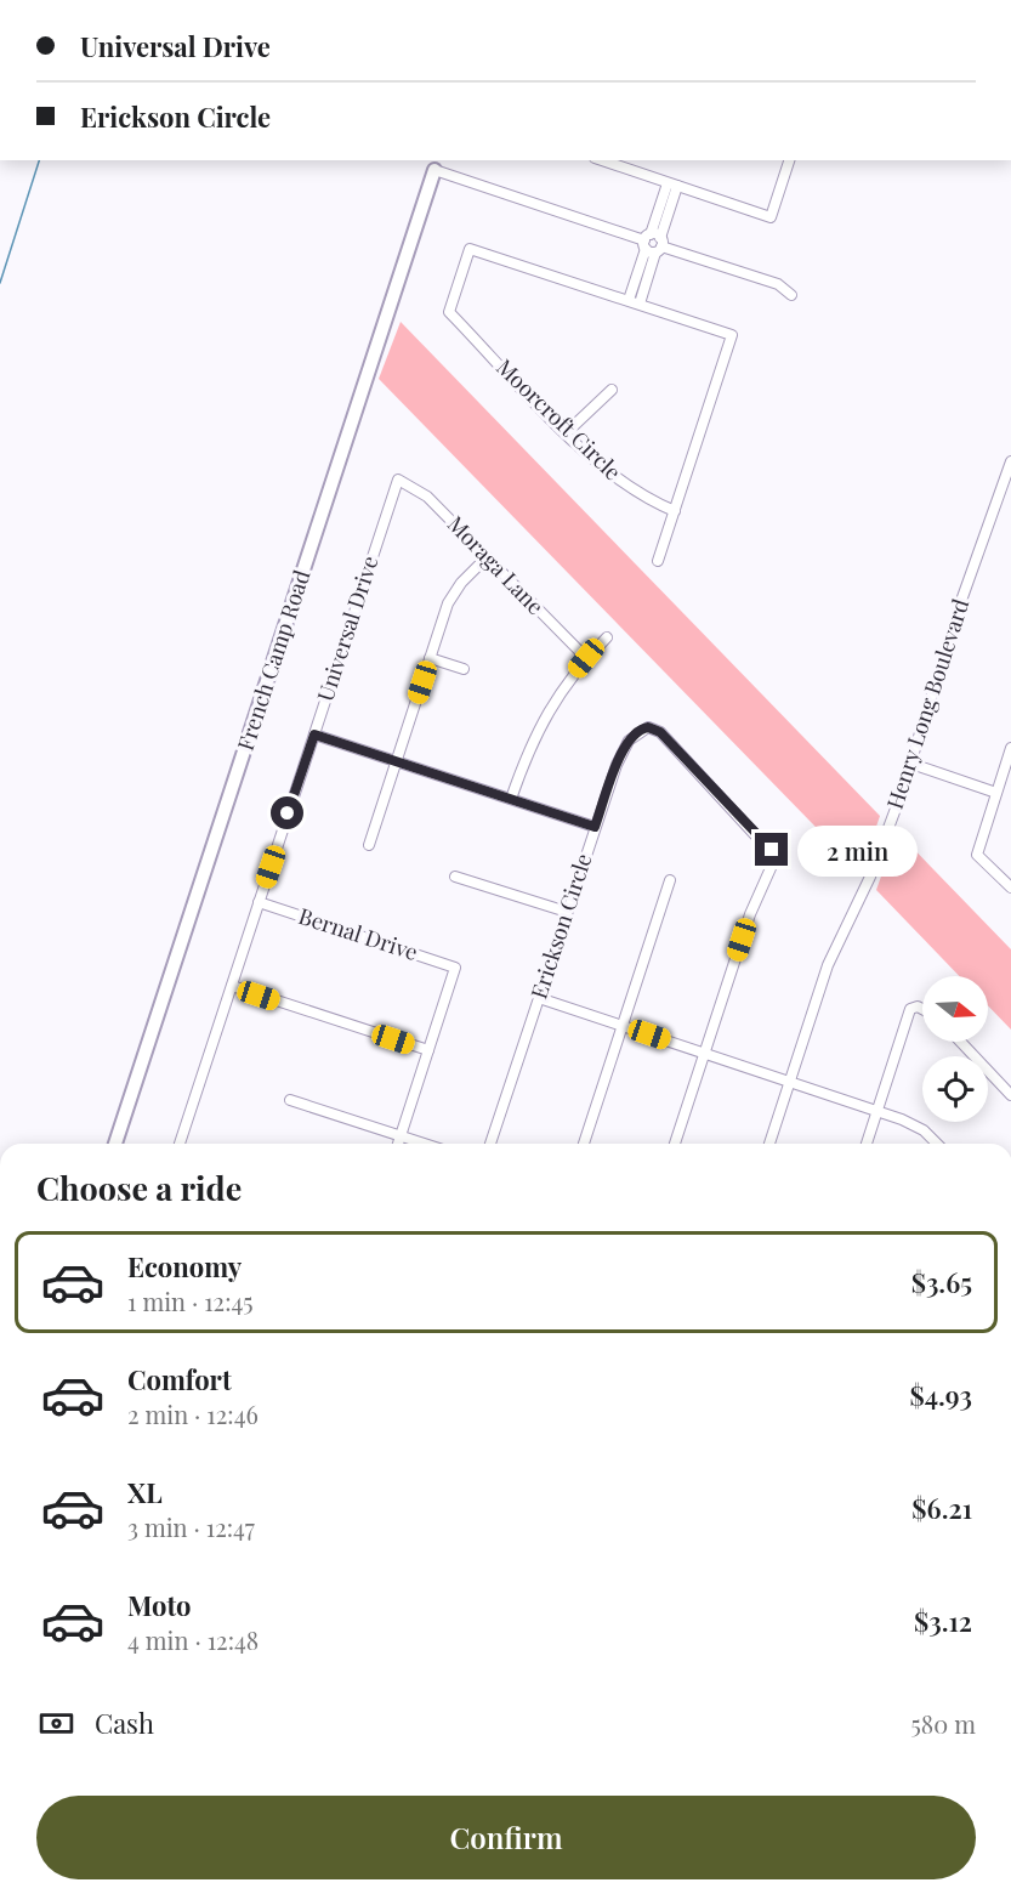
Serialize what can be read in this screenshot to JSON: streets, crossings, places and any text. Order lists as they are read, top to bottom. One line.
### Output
{"streets":{"street":["Moorcroft Circle","Moraga Lane","Universal Drive","French Camp Road","Henry Long Boulevard","Erickson Circle","Bernal Drive"]},"crossings":[["Moraga Lane","Universal Drive"],["Universal Drive","Bernal Drive"]],"north":"right","page":{"banner":["Universal Drive","Erickson Circle"],"bubble":"2 min","heading":"Choose a ride","list":[{"name":"Economy","note":"1 min · 12:45","value":"$3.65"},{"name":"Comfort","note":"2 min · 12:46","value":"$4.93"},{"name":"XL","note":"3 min · 12:47","value":"$6.21"},{"name":"Moto","note":"4 min · 12:48","value":"$3.12"}],"pay":["Cash","580 m"],"buttons":"Confirm"}}
